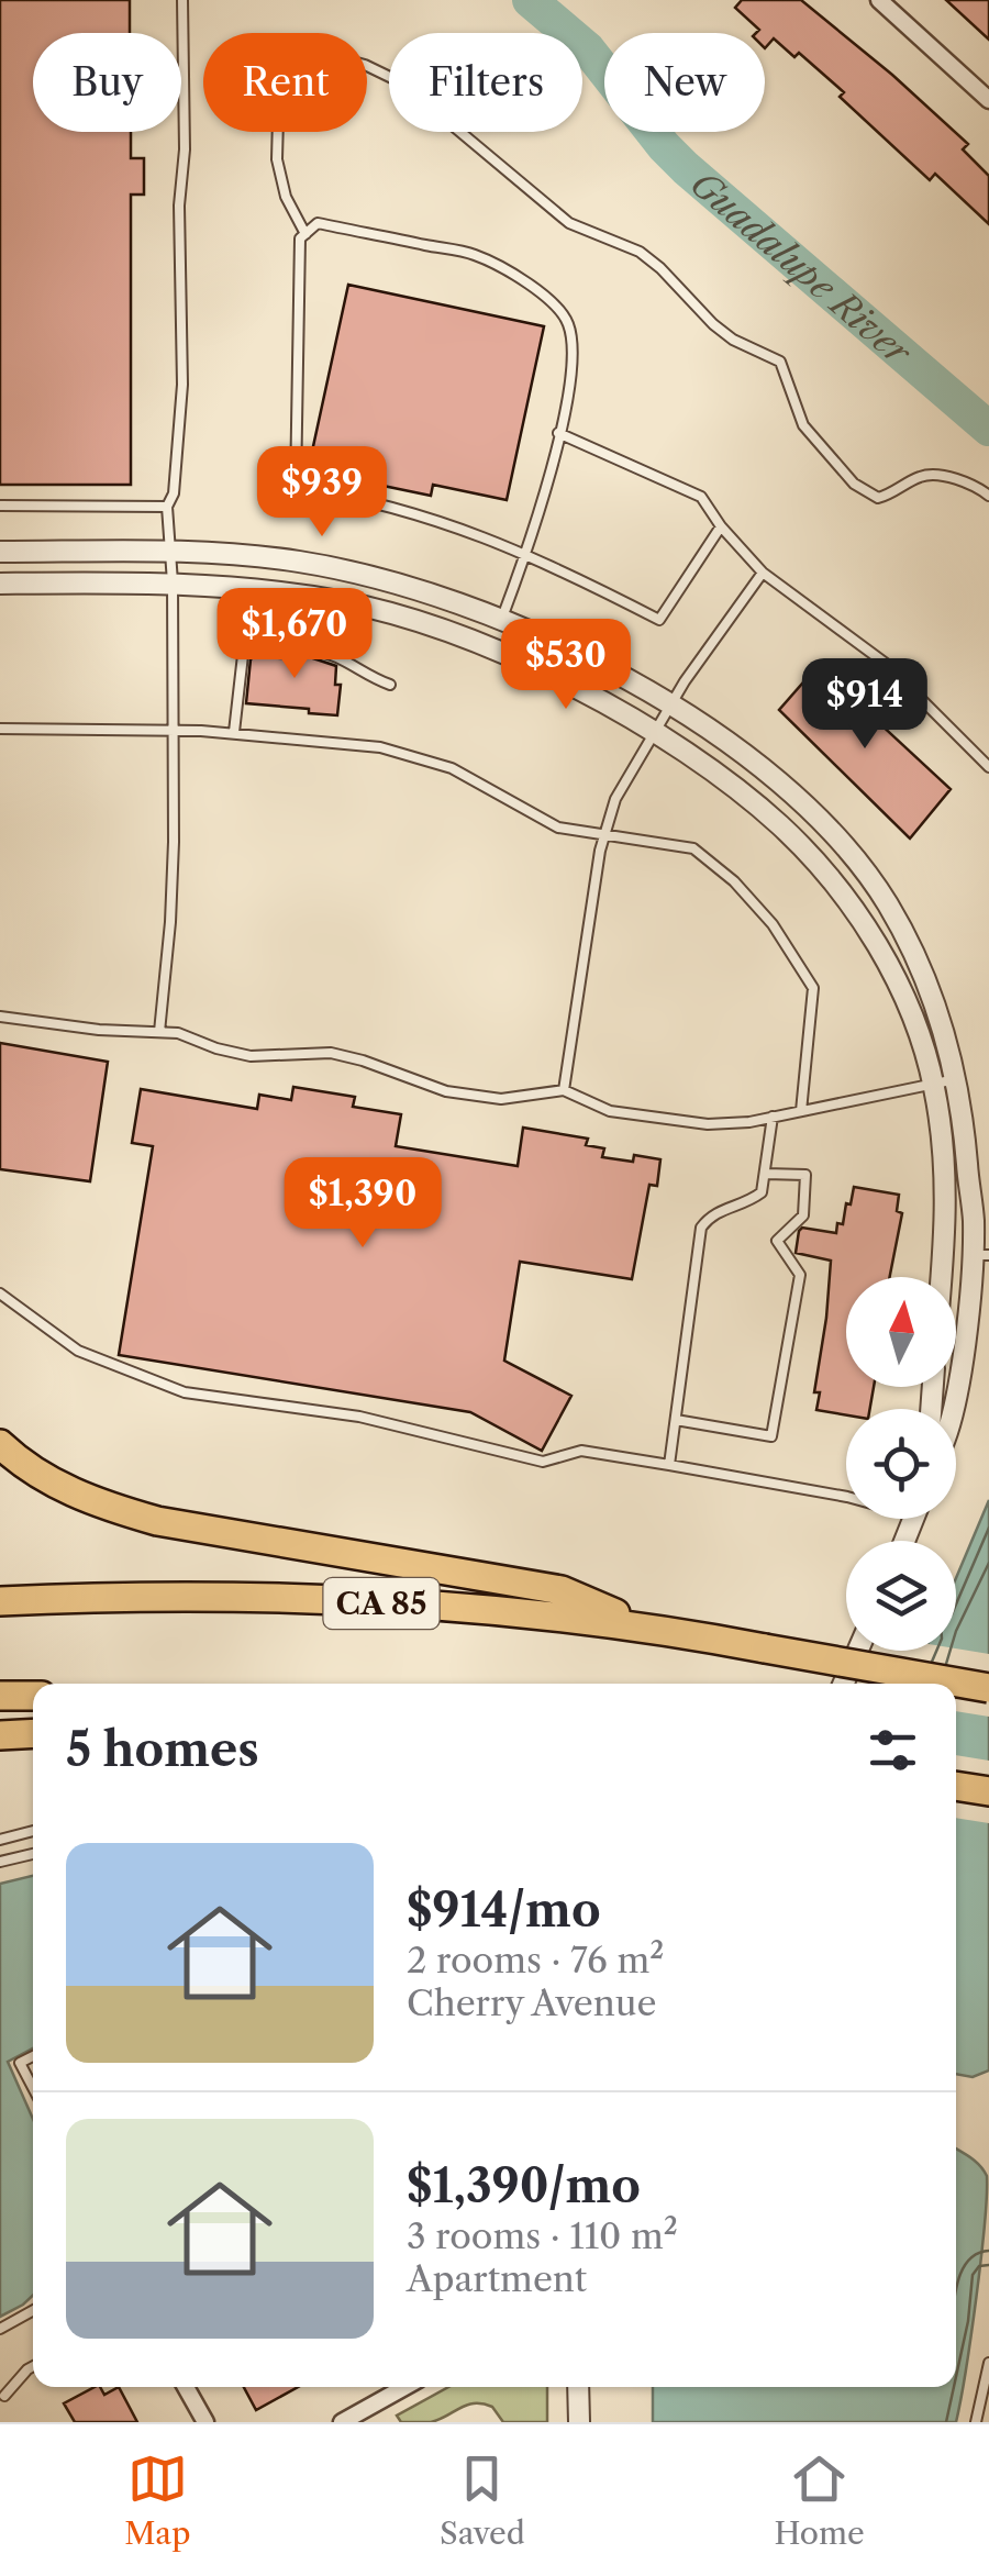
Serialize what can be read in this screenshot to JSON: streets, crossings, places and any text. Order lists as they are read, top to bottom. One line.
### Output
{"streets":{"highway":["CA 85"]},"water":["Guadalupe River"],"north":"top","page":{"chip":["Buy","Rent","Filters","New"],"price":["$939","$1,670","$530","$914","$1,390"],"heading":"5 homes","list":[{"name":"$914/mo","note":"2 rooms · 76 m² · Cherry Avenue"},{"name":"$1,390/mo","note":"3 rooms · 110 m² · Apartment"}],"tabs":["Map","Saved","Home"]}}
